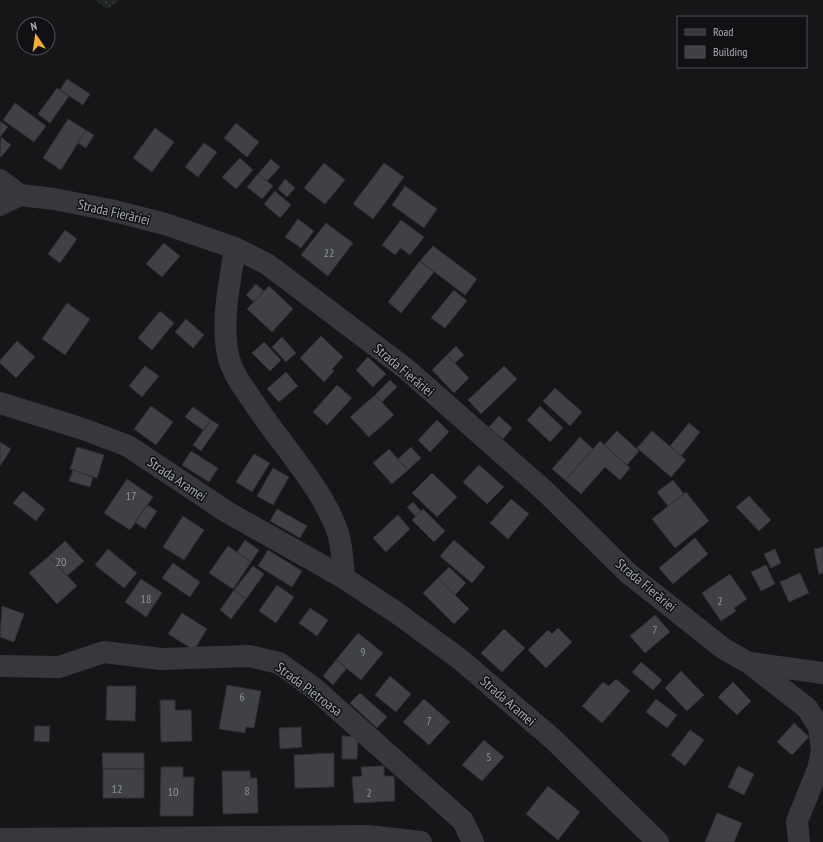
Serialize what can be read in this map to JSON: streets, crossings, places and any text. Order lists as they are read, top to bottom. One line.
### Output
{"streets":{"street":["Strada Fierăriei","Strada Aramei","Strada Pietroasa"]},"house_numbers":["22","17","20","18","2","7","9","6","7","5","12","8","10","2"],"legend":["Road","Building"],"north":"top"}
